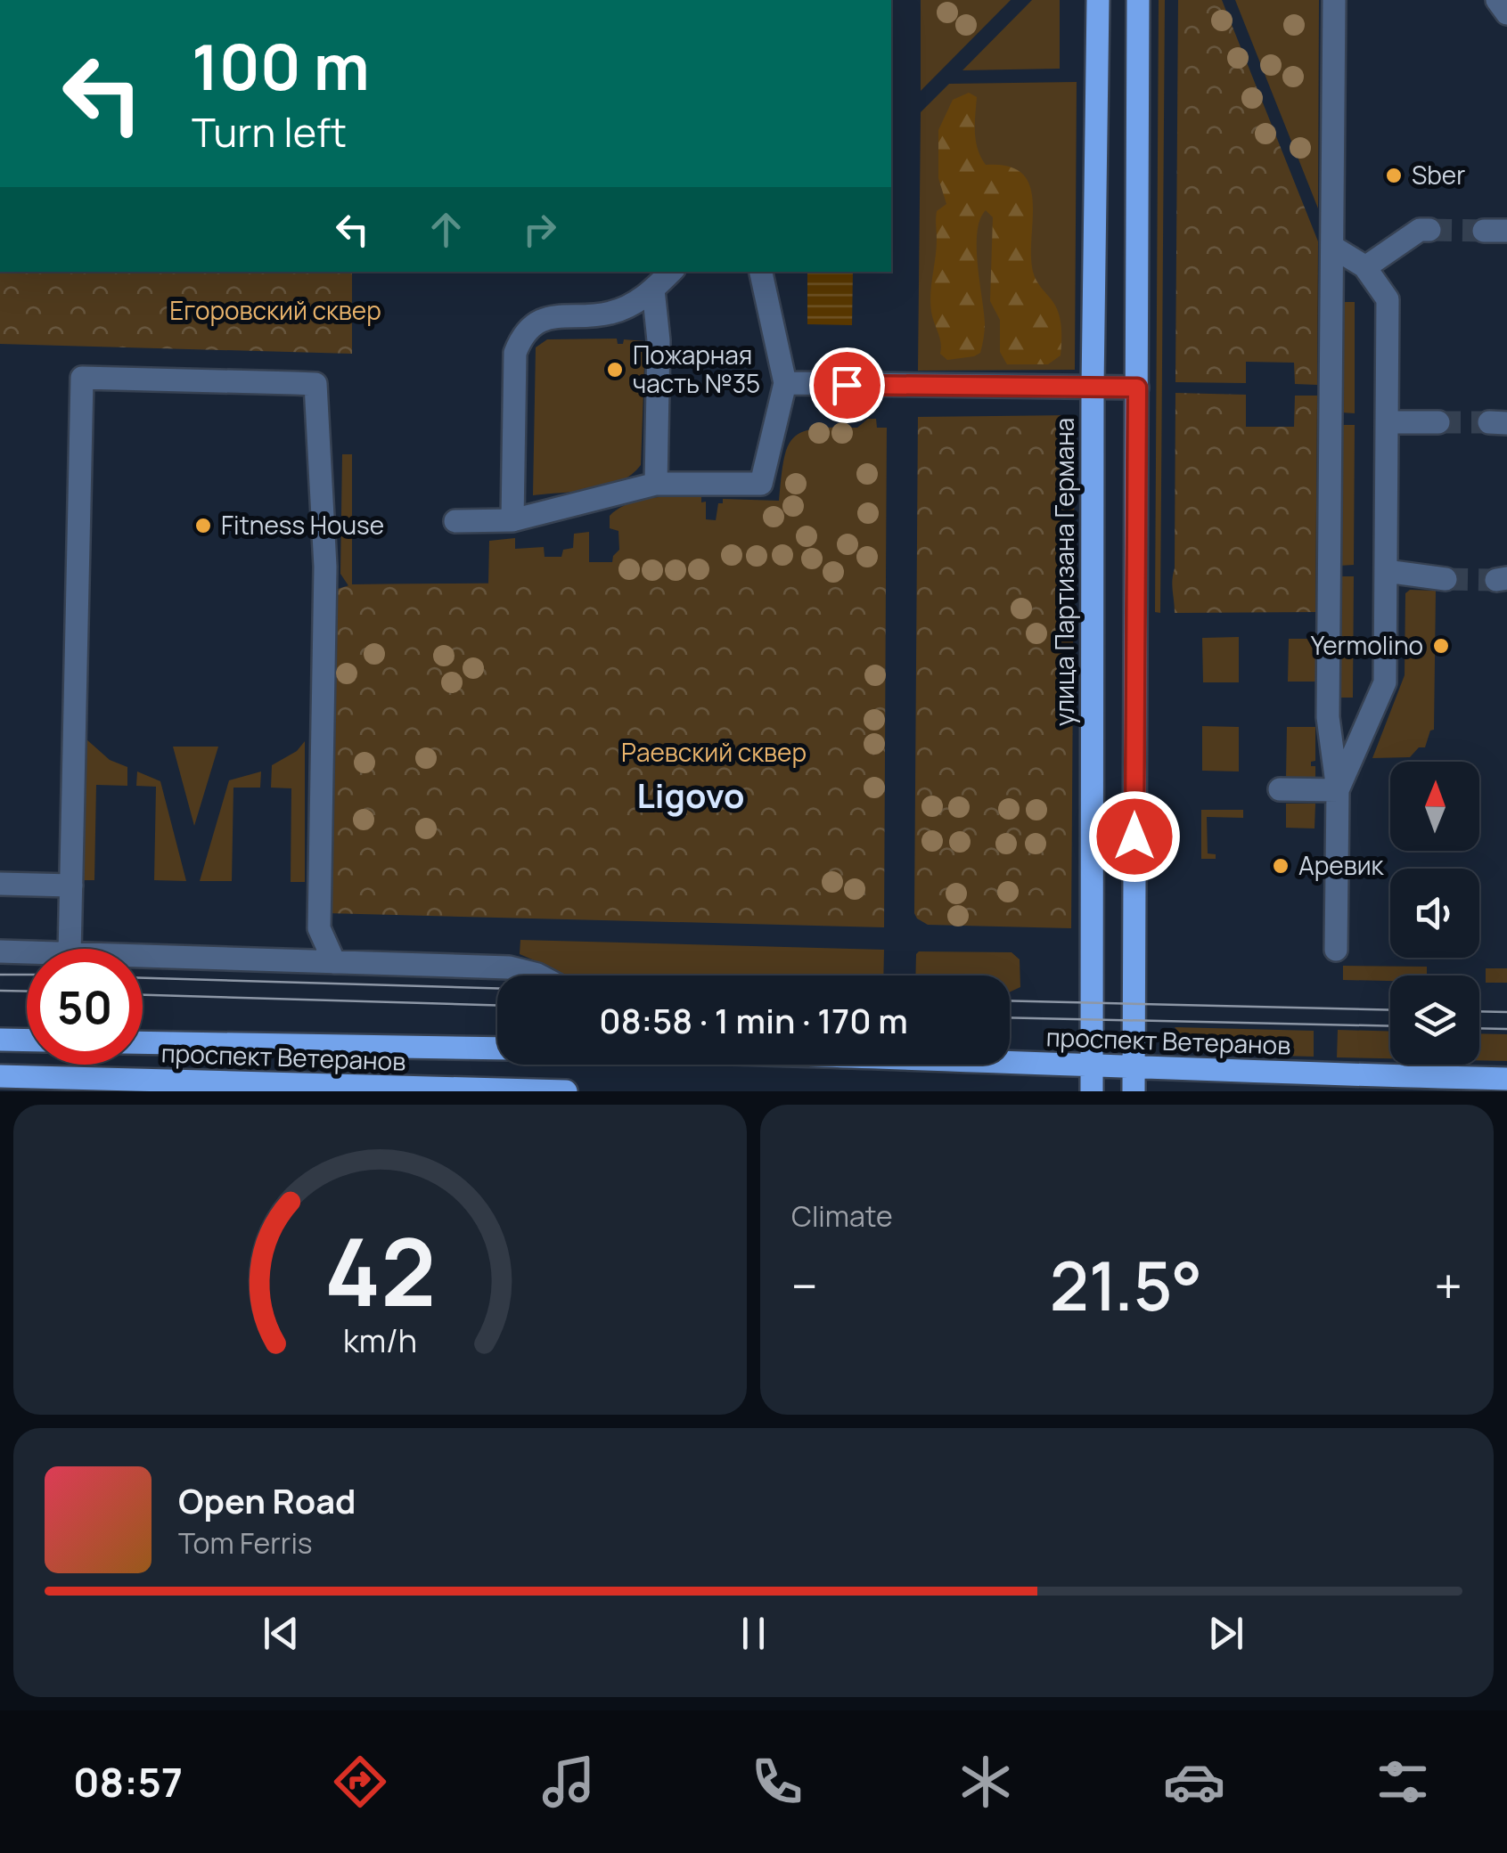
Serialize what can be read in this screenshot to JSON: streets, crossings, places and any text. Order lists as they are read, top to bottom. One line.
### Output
{"streets":{"main road":["улица Партизана Германа","проспект Ветеранов"]},"crossings":[["улица Партизана Германа","проспект Ветеранов"]],"districts":["Ligovo"],"parks":["Егоровский сквер","Раевский сквер"],"places":["Sber","Пожарная часть №35","Fitness House","Yermolino","Аревик"],"north":"top","page":{"turn":["100 m","Turn left"],"limit":"50","trip":"08:58 · 1 min · 170 m","tile":"Climate","heat":["−","21.5°","+"],"song":["Open Road","Tom Ferris"],"tabs":"08:57","gauge":["42","km/h"]}}
